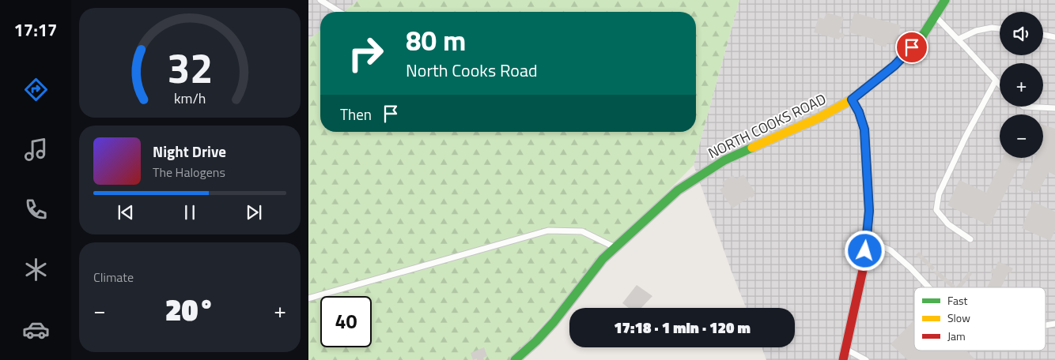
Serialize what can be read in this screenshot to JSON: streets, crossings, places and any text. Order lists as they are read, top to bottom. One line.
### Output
{"streets":{"street":["NORTH COOKS ROAD"]},"legend":["Fast","Slow","Jam"],"page":{"tabs":"17:17","map_buttons":["+","−"],"turn":["80 m","North Cooks Road"],"then":"Then","song":["Night Drive","The Halogens"],"tile":"Climate","heat":["−","20°","+"],"limit":"40","trip":"17:18 · 1 min · 120 m","gauge":["32","km/h"]}}
